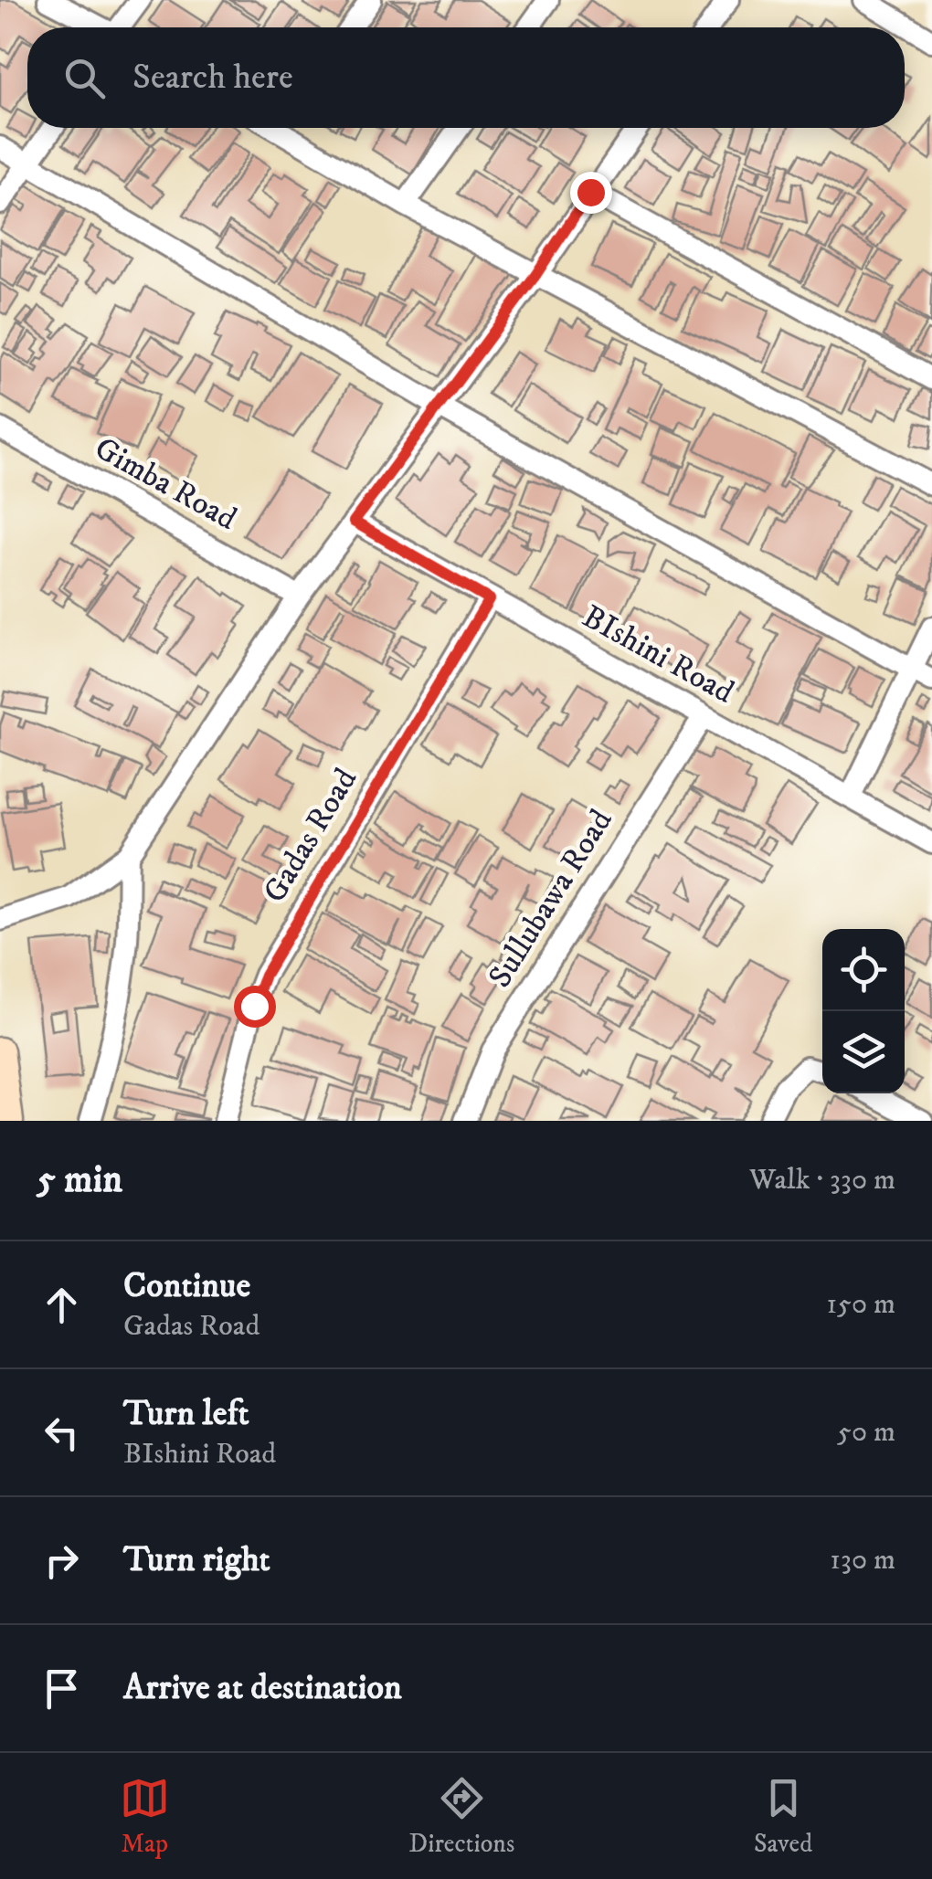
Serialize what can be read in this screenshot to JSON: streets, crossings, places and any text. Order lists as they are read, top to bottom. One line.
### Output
{"streets":{"street":["Gimba Road","BIshini Road","Gadas Road","Sullubawa Road"]},"crossings":[["BIshini Road","Gadas Road"],["BIshini Road","Sullubawa Road"]],"page":{"search":"Search here","heading":["5 min","Walk · 330 m"],"list":[["Continue","Gadas Road","150 m"],["Turn left","BIshini Road","50 m"],["Turn right","130 m"],"Arrive at destination"],"nav":["Map","Directions","Saved"]}}
